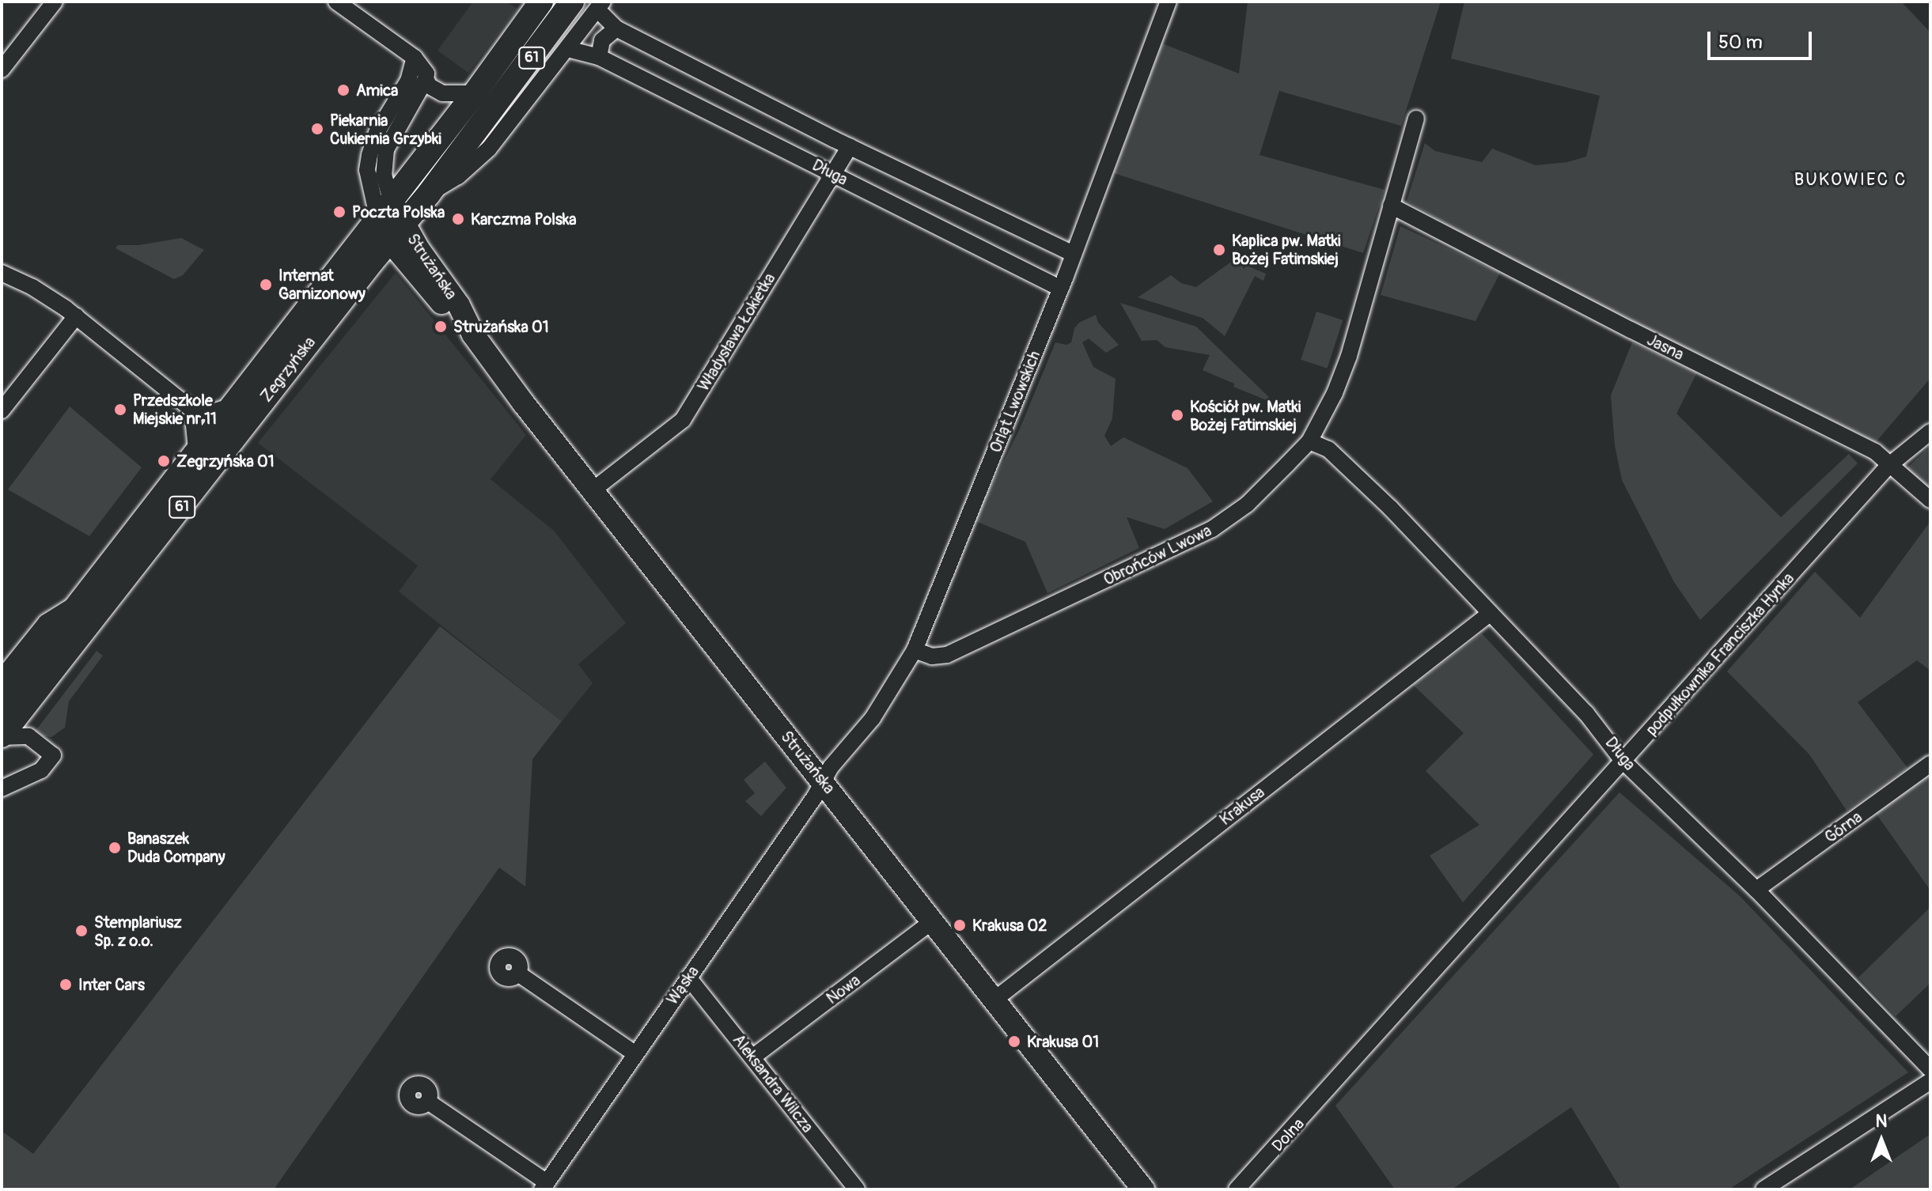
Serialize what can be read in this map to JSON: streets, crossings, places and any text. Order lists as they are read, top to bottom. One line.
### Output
{"streets":{"main road":["61","Strużańska","Zegrzyńska"],"street":["Długa","Władysława Łokietka","Jasna","Orląt Lwowskich","Obrońców Lwowa","podpułkownika Franciszka Hynka","Krakusa","Górna","Wąska","Nowa","Aleksandra Wilcza","Dolna"]},"crossings":[["Długa","Władysława Łokietka"],["Długa","Orląt Lwowskich"],["Długa","Obrońców Lwowa"],["Długa","podpułkownika Franciszka Hynka"],["Długa","Krakusa"],["Długa","Górna"],["Strużańska","Władysława Łokietka"],["Strużańska","Zegrzyńska"],["Strużańska","Orląt Lwowskich"],["Strużańska","Krakusa"],["Strużańska","Wąska"],["Strużańska","Nowa"],["Jasna","Obrońców Lwowa"],["Jasna","podpułkownika Franciszka Hynka"],["Orląt Lwowskich","Obrońców Lwowa"],["Orląt Lwowskich","Wąska"],["podpułkownika Franciszka Hynka","Dolna"],["Wąska","Aleksandra Wilcza"],["Nowa","Aleksandra Wilcza"]],"districts":["BUKOWIEC C"],"places":["Amica","Piekarnia Cukiernia Grzybki","Poczta Polska","Karczma Polska","Kaplica pw. Matki Bożej Fatimskiej","Internat Garnizonowy","Strużańska 01","Przedszkole Miejskie nr 11","Kościół pw. Matki Bożej Fatimskiej","Zegrzyńska 01","Banaszek Duda Company","Krakusa 02","Stemplariusz Sp. z o.o.","Inter Cars","Krakusa 01"],"scale_bar":"50 m","north":"top"}
